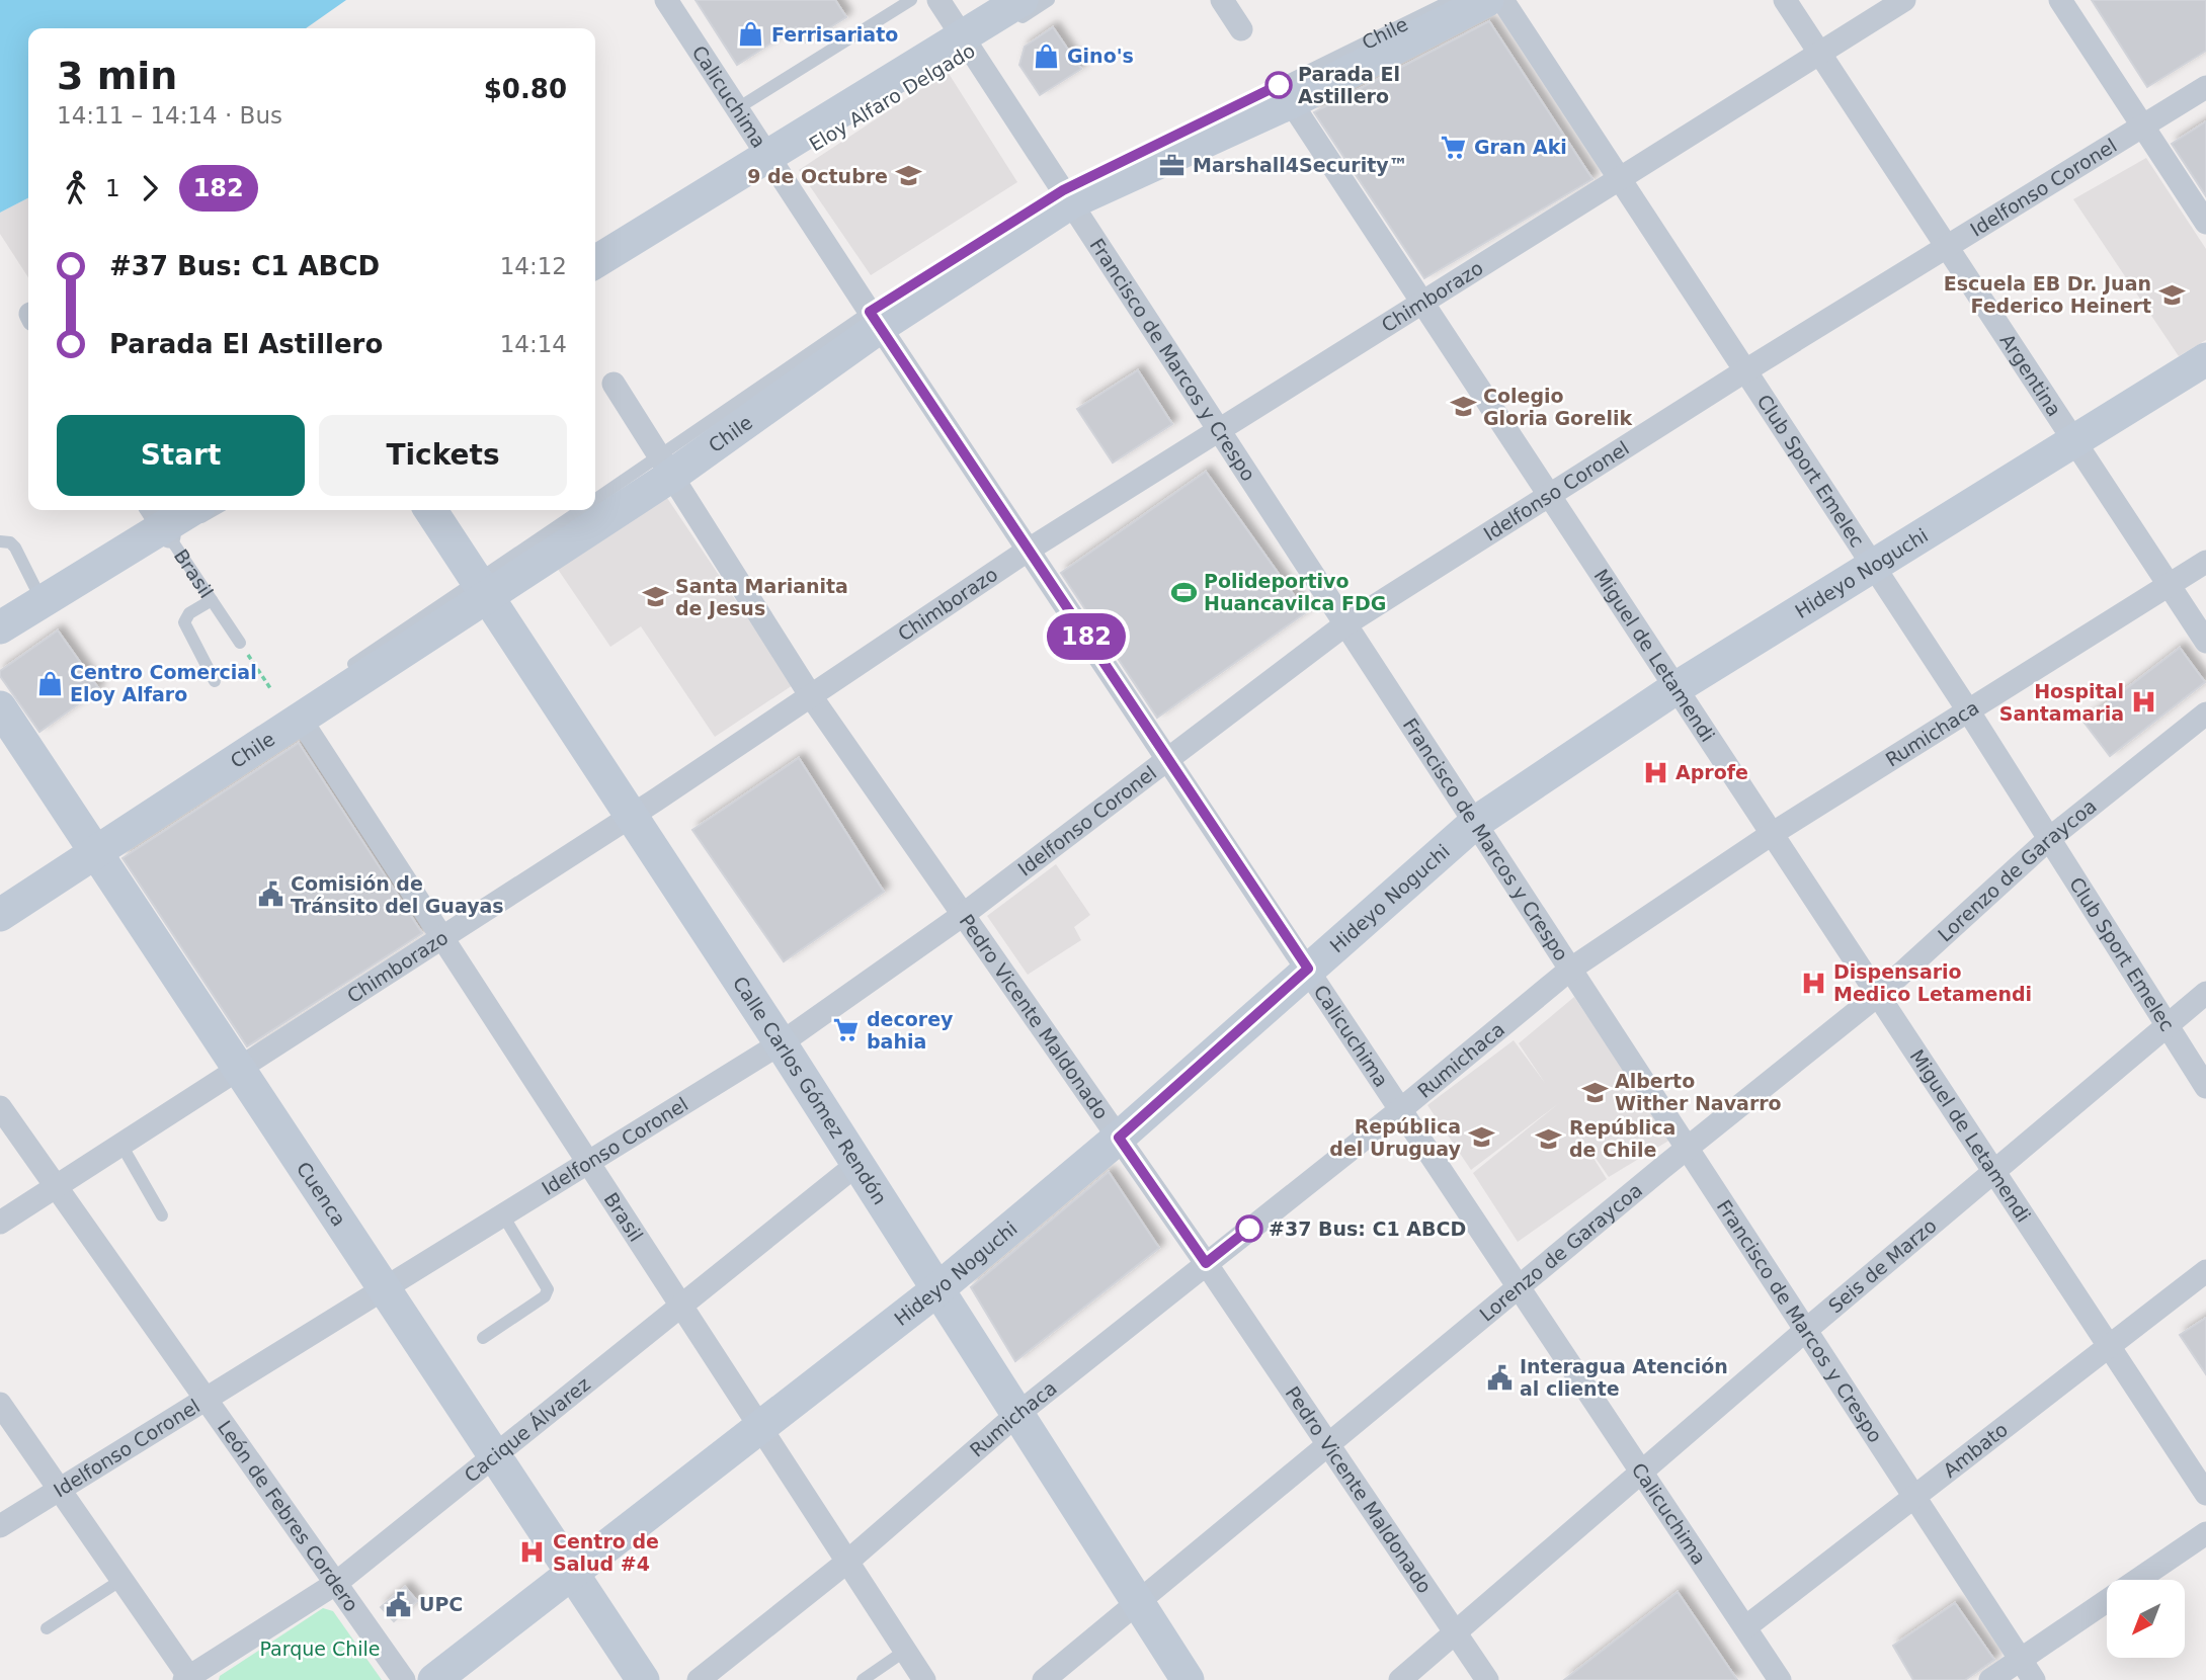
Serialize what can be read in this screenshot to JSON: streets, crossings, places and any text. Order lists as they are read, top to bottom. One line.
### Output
{"streets":{"main road":["Chile","Eloy Alfaro Delgado","Hideyo Noguchi","Calle Carlos Gómez Rendón","Cuenca"],"street":["Calicuchima","Idelfonso Coronel","Chimborazo","Francisco de Marcos y Crespo","Argentina","Club Sport Emelec","Brasil","Miguel de Letamendi","Rumichaca","Lorenzo de Garaycoa","Pedro Vicente Maldonado","Seis de Marzo","Cacique Álvarez","Ambato","León de Febres Cordero"]},"crossings":[["Chile","Calicuchima"],["Chile","Francisco de Marcos y Crespo"],["Chile","Brasil"],["Chile","Miguel de Letamendi"],["Chile","Pedro Vicente Maldonado"],["Chile","Calle Carlos Gómez Rendón"],["Chile","Cuenca"],["Calicuchima","Eloy Alfaro Delgado"],["Calicuchima","Idelfonso Coronel"],["Calicuchima","Chimborazo"],["Calicuchima","Hideyo Noguchi"],["Calicuchima","Rumichaca"],["Calicuchima","Lorenzo de Garaycoa"],["Calicuchima","Seis de Marzo"],["Calicuchima","Ambato"],["Eloy Alfaro Delgado","Francisco de Marcos y Crespo"],["Idelfonso Coronel","Francisco de Marcos y Crespo"],["Idelfonso Coronel","Argentina"],["Idelfonso Coronel","Club Sport Emelec"],["Idelfonso Coronel","Brasil"],["Idelfonso Coronel","Miguel de Letamendi"],["Idelfonso Coronel","Pedro Vicente Maldonado"],["Idelfonso Coronel","Calle Carlos Gómez Rendón"],["Idelfonso Coronel","Cuenca"],["Idelfonso Coronel","León de Febres Cordero"],["Chimborazo","Francisco de Marcos y Crespo"],["Chimborazo","Argentina"],["Chimborazo","Club Sport Emelec"],["Chimborazo","Brasil"],["Chimborazo","Miguel de Letamendi"],["Chimborazo","Pedro Vicente Maldonado"],["Chimborazo","Calle Carlos Gómez Rendón"],["Chimborazo","Cuenca"],["Chimborazo","León de Febres Cordero"],["Francisco de Marcos y Crespo","Hideyo Noguchi"],["Francisco de Marcos y Crespo","Rumichaca"],["Francisco de Marcos y Crespo","Lorenzo de Garaycoa"],["Francisco de Marcos y Crespo","Seis de Marzo"],["Francisco de Marcos y Crespo","Ambato"],["Argentina","Hideyo Noguchi"],["Argentina","Rumichaca"],["Club Sport Emelec","Hideyo Noguchi"],["Club Sport Emelec","Rumichaca"],["Club Sport Emelec","Lorenzo de Garaycoa"],["Club Sport Emelec","Seis de Marzo"],["Brasil","Hideyo Noguchi"],["Brasil","Rumichaca"],["Brasil","Cacique Álvarez"],["Hideyo Noguchi","Miguel de Letamendi"],["Hideyo Noguchi","Pedro Vicente Maldonado"],["Hideyo Noguchi","Calle Carlos Gómez Rendón"],["Hideyo Noguchi","Cuenca"],["Miguel de Letamendi","Rumichaca"],["Miguel de Letamendi","Lorenzo de Garaycoa"],["Miguel de Letamendi","Seis de Marzo"],["Miguel de Letamendi","Ambato"],["Rumichaca","Pedro Vicente Maldonado"],["Rumichaca","Calle Carlos Gómez Rendón"],["Lorenzo de Garaycoa","Pedro Vicente Maldonado"],["Lorenzo de Garaycoa","Calle Carlos Gómez Rendón"],["Pedro Vicente Maldonado","Seis de Marzo"],["Calle Carlos Gómez Rendón","Cacique Álvarez"],["Cuenca","Cacique Álvarez"],["Cacique Álvarez","León de Febres Cordero"]],"parks":["Parque Chile"],"places":{"shop":["Ferrisariato","Gino's","Centro Comercial Eloy Alfaro"],"other":["Parada El Astillero","#37 Bus: C1 ABCD"],"supermarket":["Gran Aki","decorey bahia"],"office":["Marshall4Security™"],"school or university":["9 de Octubre","Escuela EB Dr. Juan Federico Heinert","Colegio Gloria Gorelik","Santa Marianita de Jesus","Alberto Wither Navarro","República del Uruguay","República de Chile"],"sports":["Polideportivo Huancavilca FDG"],"hospital":["Hospital Santamaria","Aprofe","Dispensario Medico Letamendi","Centro de Salud #4"],"public building":["Comisión de Tránsito del Guayas","Interagua Atención al cliente","UPC"]},"lines":["bus line 182"],"north":"bottom left","page":{"on_map":"182","heading":["3 min","14:11 – 14:14 · Bus","$0.80"],"legs":["1","182"],"list":[{"name":"#37 Bus: C1 ABCD","value":"14:12"},{"name":"Parada El Astillero","value":"14:14"}],"buttons":["Start","Tickets"]}}
